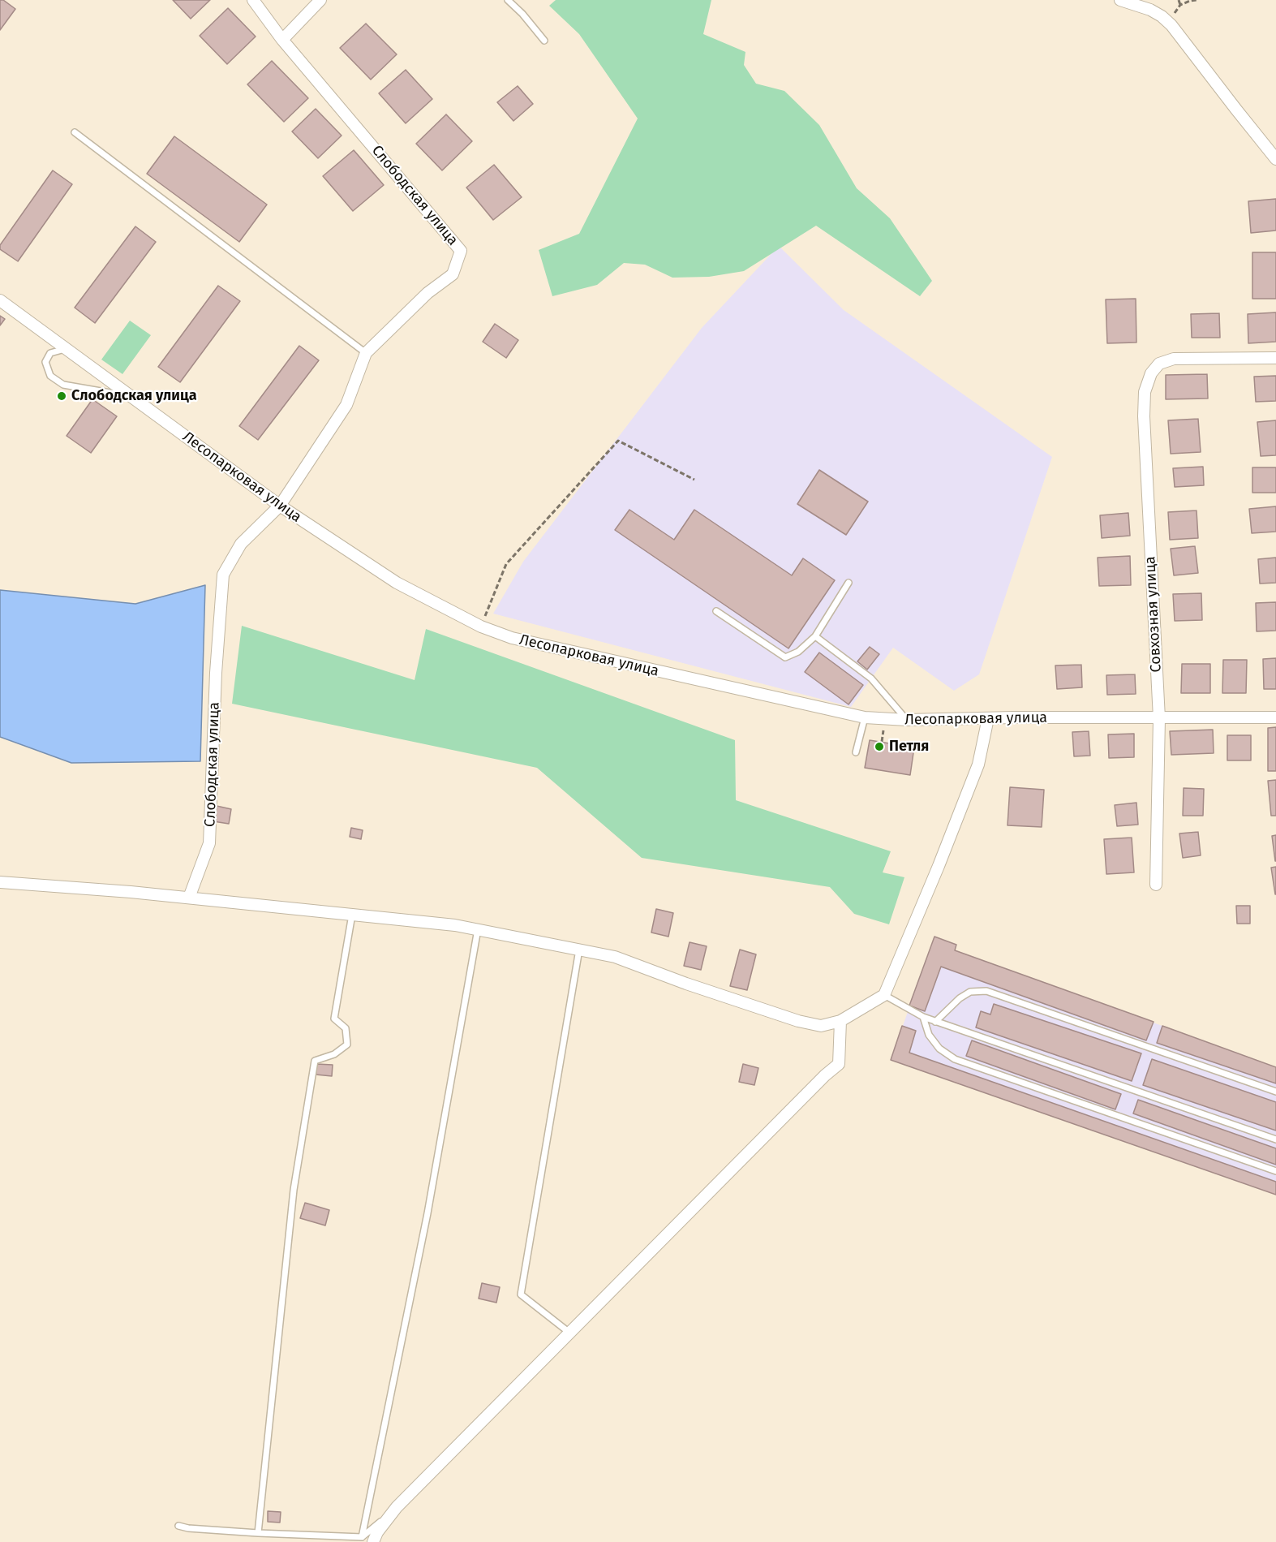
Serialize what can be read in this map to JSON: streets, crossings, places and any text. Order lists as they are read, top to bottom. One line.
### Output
{"streets":{"street":["Слободская улица","Лесопарковая улица","Совхозная улица"]},"crossings":[["Слободская улица","Лесопарковая улица"],["Лесопарковая улица","Совхозная улица"]],"places":["Слободская улица","Петля"]}
